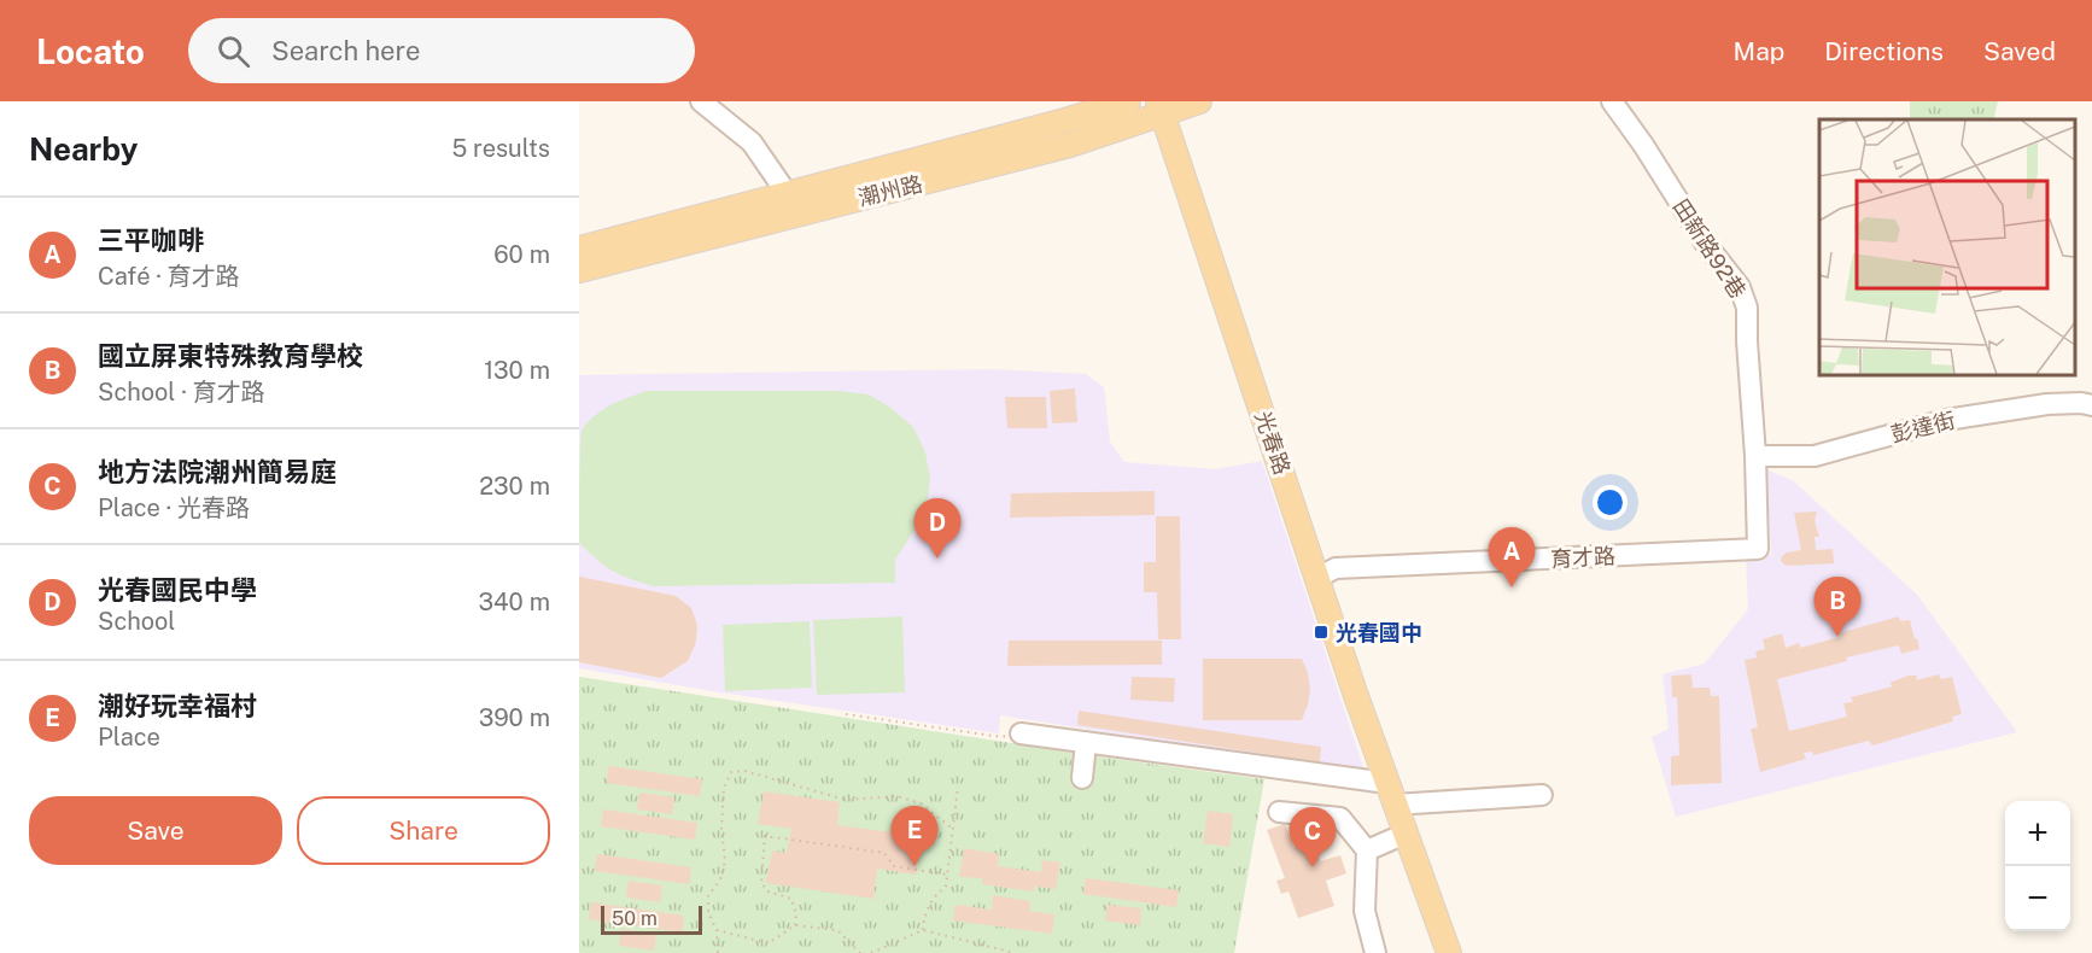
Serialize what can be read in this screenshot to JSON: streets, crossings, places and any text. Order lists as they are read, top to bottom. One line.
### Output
{"streets":{"main road":["潮州路","光春路"],"street":["田新路92巷","彭達街","育才路"]},"crossings":[["潮州路","光春路"],["田新路92巷","彭達街"],["田新路92巷","育才路"],["彭達街","育才路"],["光春路","育才路"]],"places":{"transit":["光春國中"]},"scale_bar":"50 m","page":{"header":"Locato","search":"Search here","nav":["Map","Directions","Saved"],"heading":["Nearby","5 results"],"list":[{"mark":"A","name":"三平咖啡","note":"Café · 育才路","value":"60 m"},{"mark":"B","name":"國立屏東特殊教育學校","note":"School · 育才路","value":"130 m"},{"mark":"C","name":"地方法院潮州簡易庭","note":"Place · 光春路","value":"230 m"},{"mark":"D","name":"光春國民中學","note":"School","value":"340 m"},{"mark":"E","name":"潮好玩幸福村","note":"Place","value":"390 m"}],"pins":["D","A","B","E","C"],"buttons":["Save","Share"],"map_buttons":["+","−"],"scale":"50 m"}}
